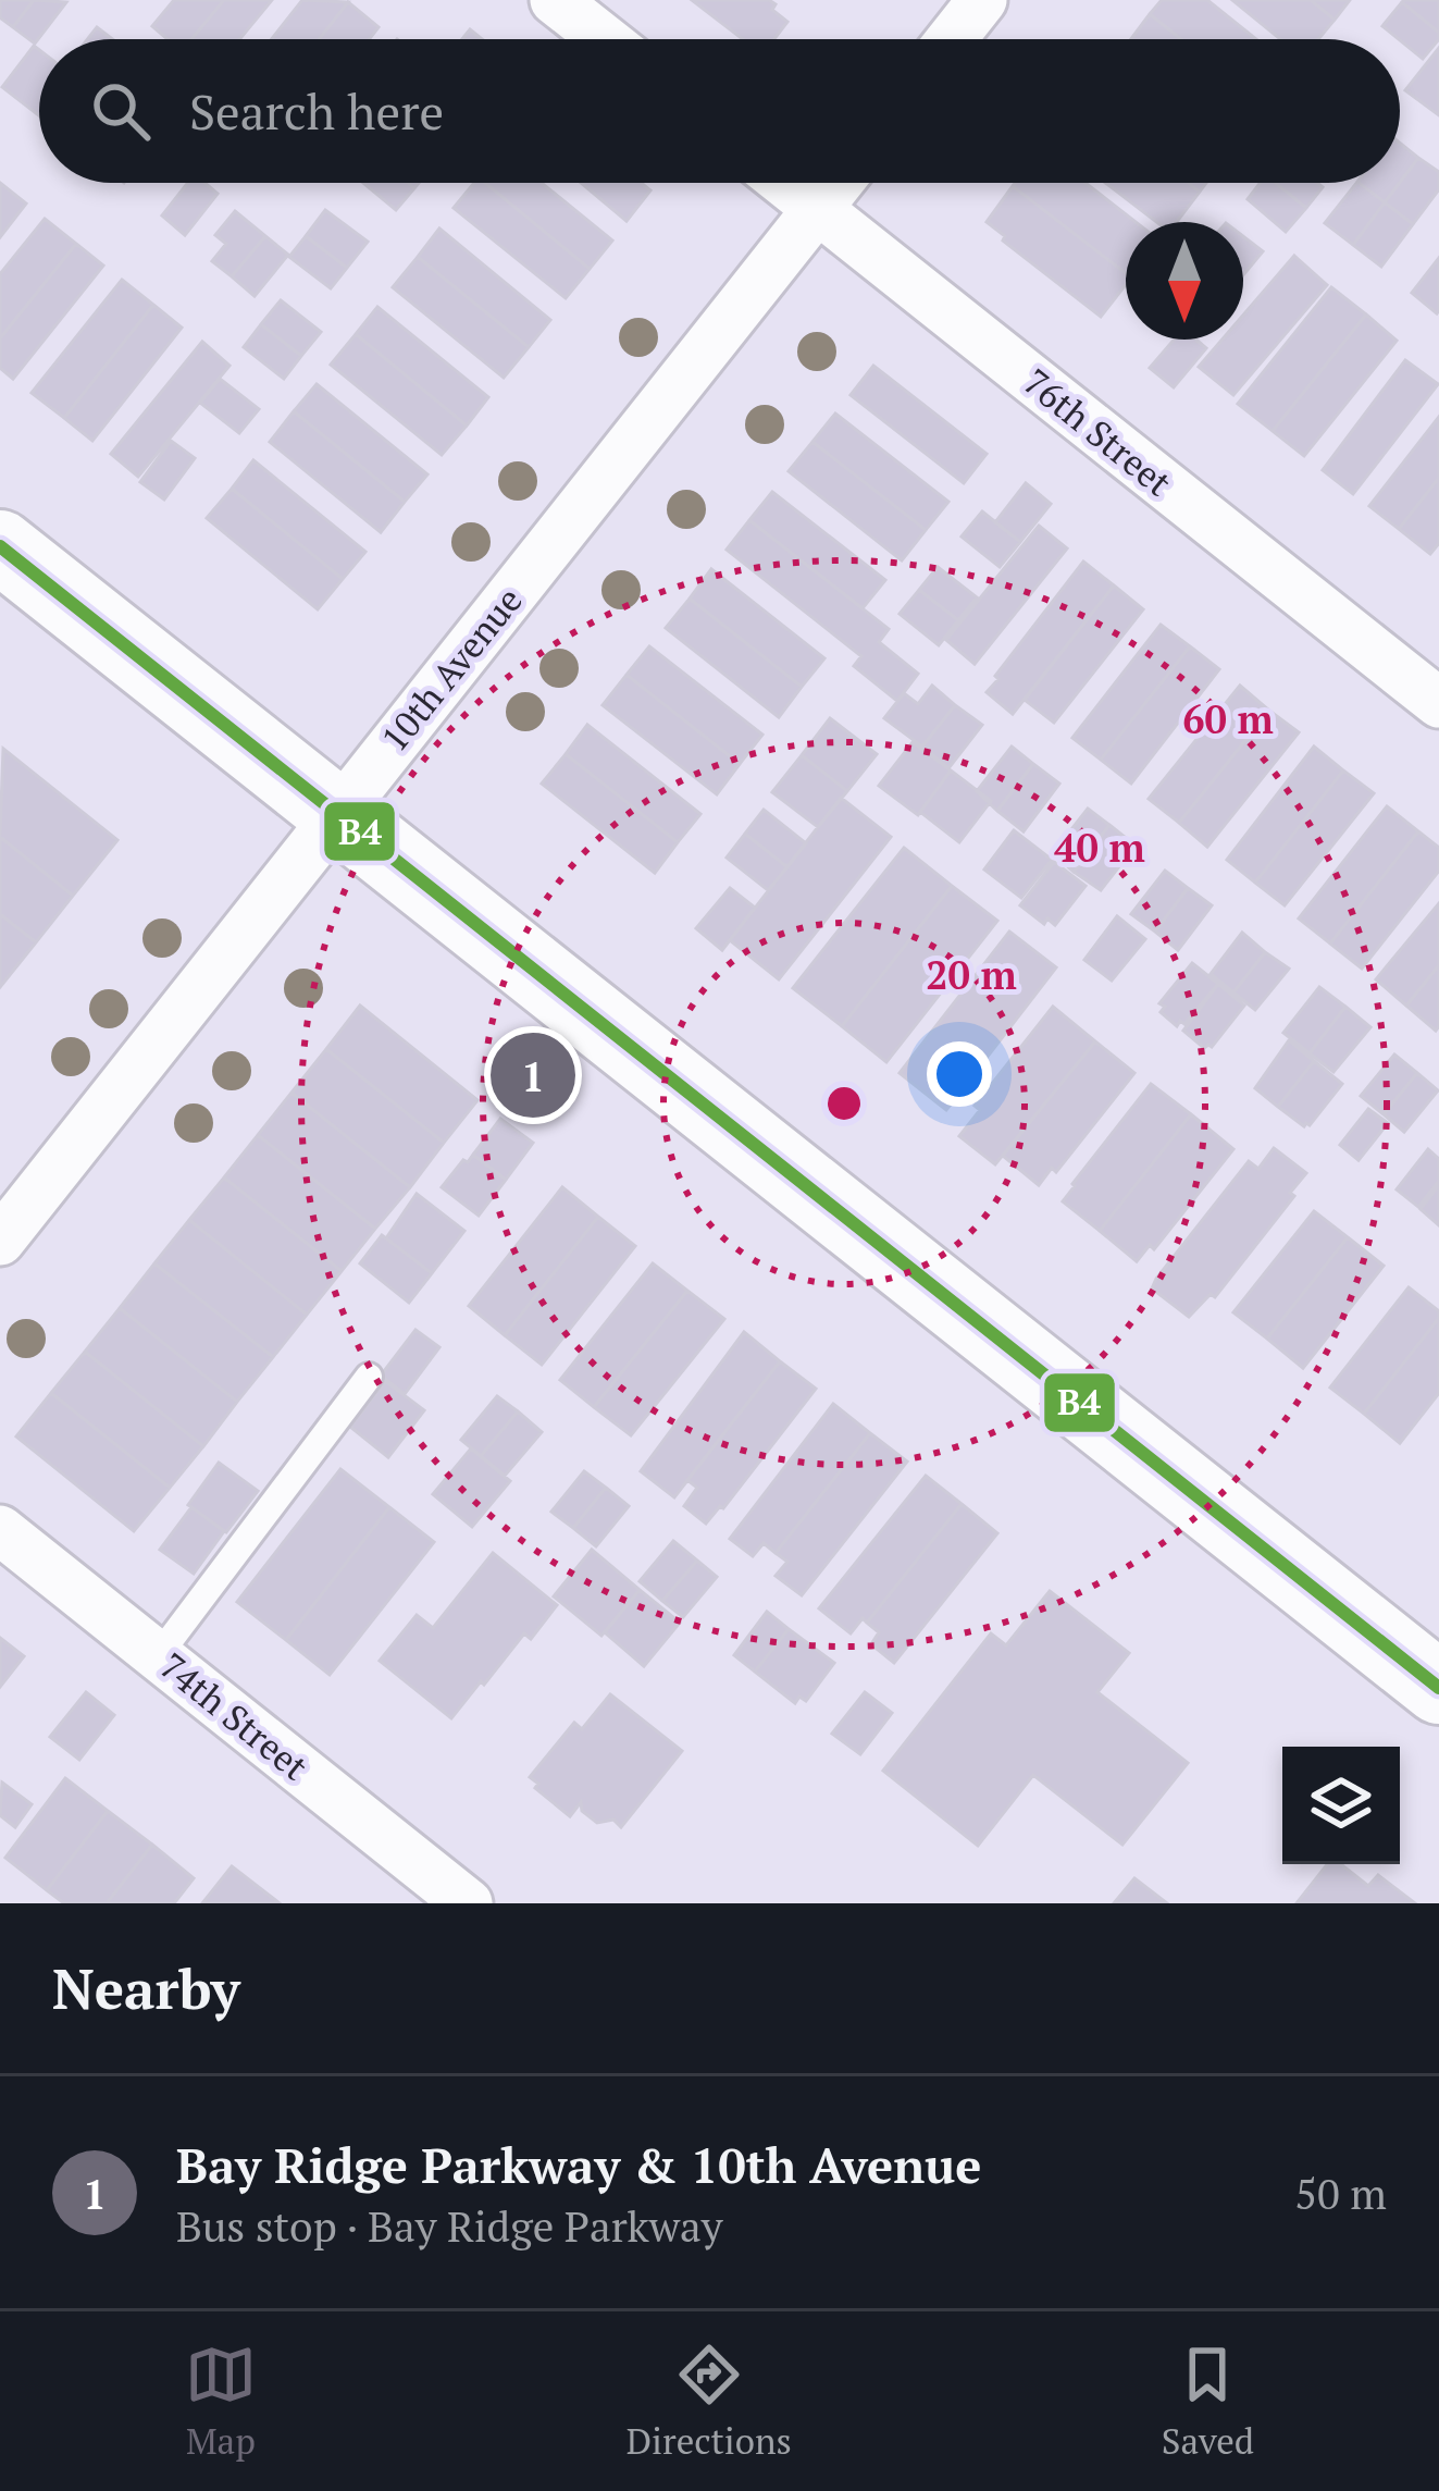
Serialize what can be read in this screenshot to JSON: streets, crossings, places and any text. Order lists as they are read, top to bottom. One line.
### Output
{"streets":{"street":["76th Street","10th Avenue","74th Street"]},"crossings":[["76th Street","10th Avenue"]],"lines":["transit line B4"],"north":"bottom","page":{"search":"Search here","pins":"1","heading":"Nearby","list":[{"mark":"1","name":"Bay Ridge Parkway & 10th Avenue","note":"Bus stop · Bay Ridge Parkway","value":"50 m"}],"nav":["Map","Directions","Saved"]},"rings":["60 m","40 m","20 m"]}
